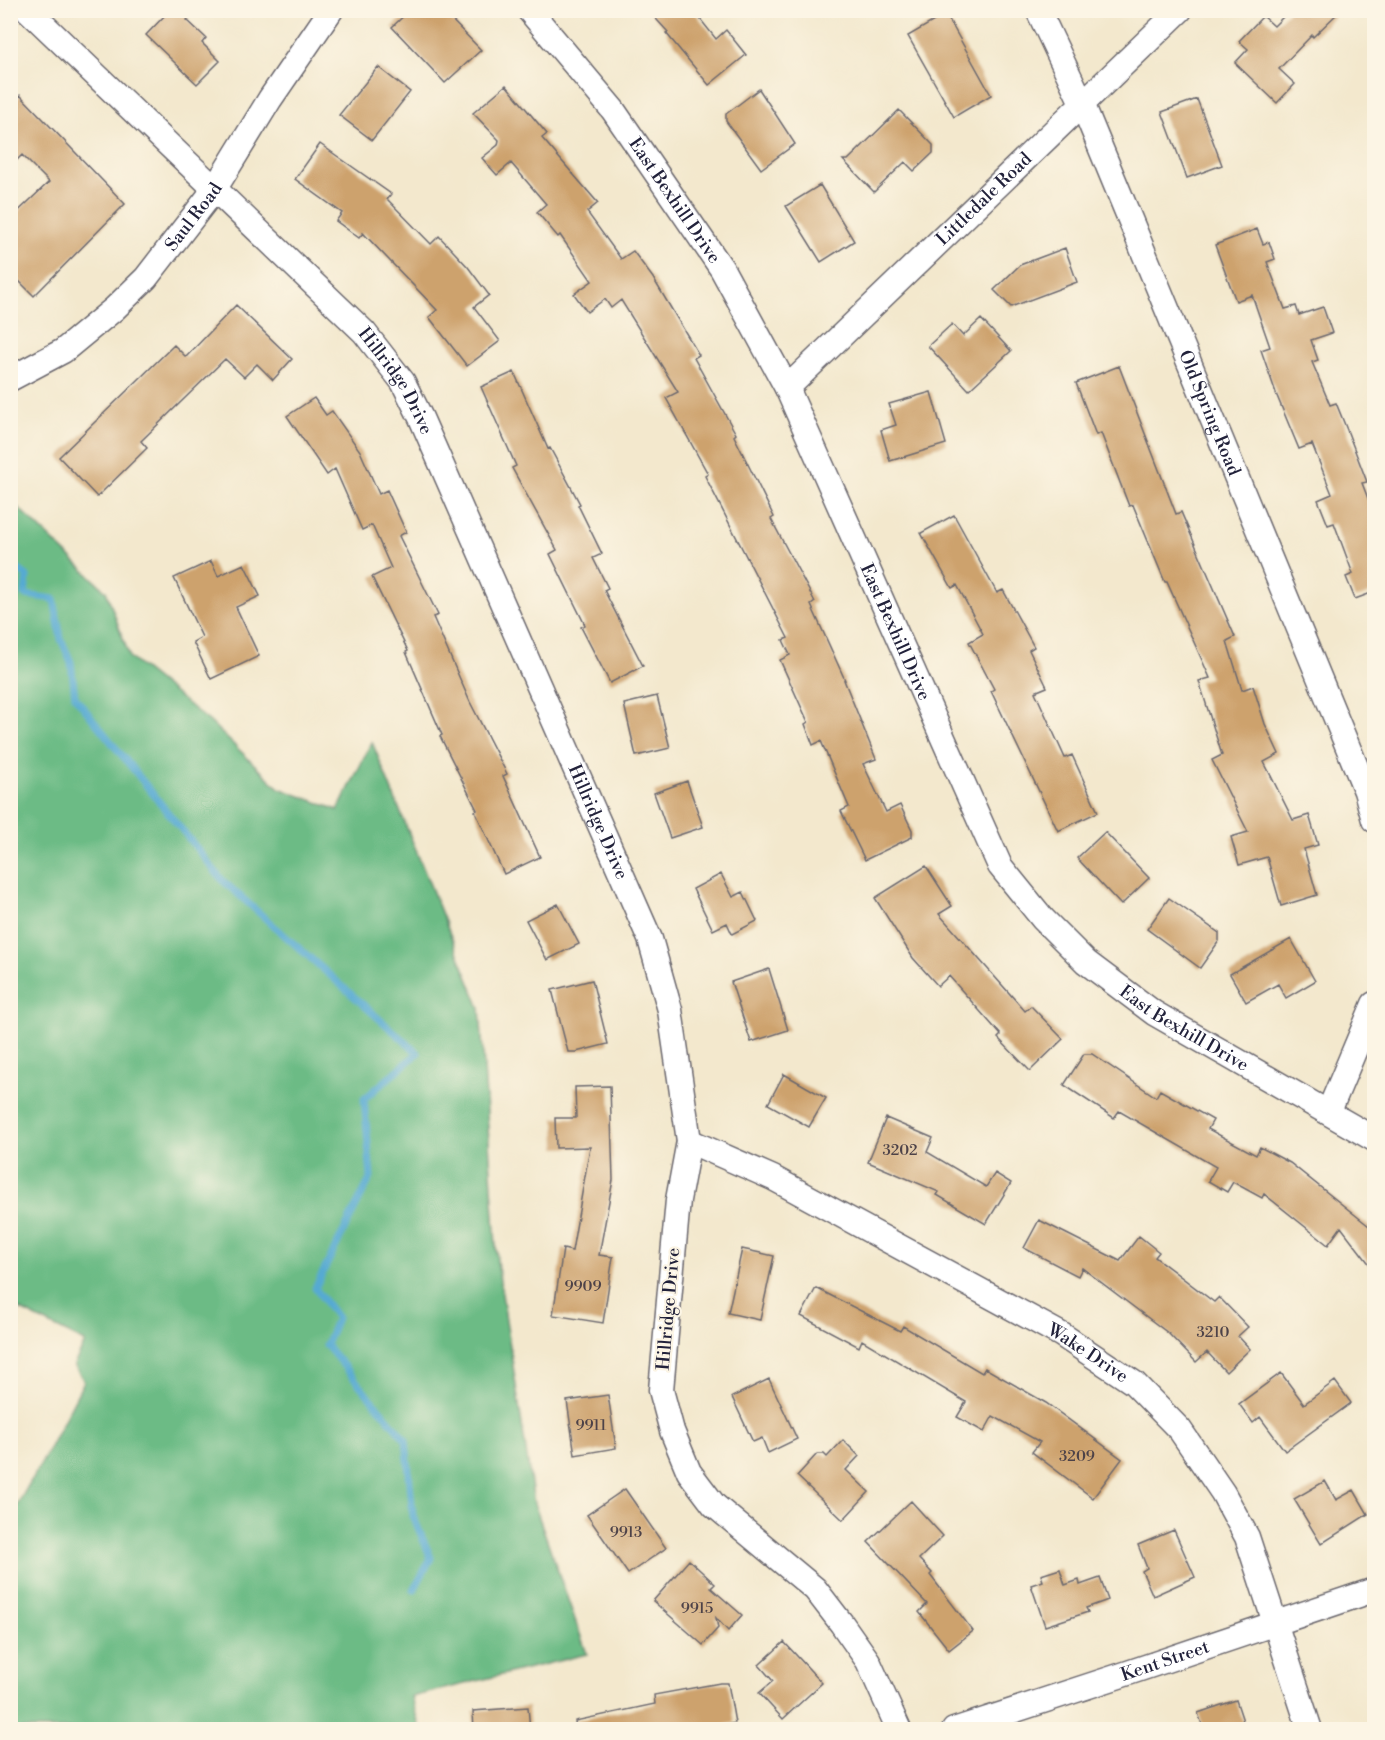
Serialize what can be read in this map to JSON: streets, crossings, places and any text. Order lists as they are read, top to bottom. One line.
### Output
{"streets":{"street":["Littledale Road","East Bexhill Drive","Saul Road","Hillridge Drive","Old Spring Road","Wake Drive","Kent Street"]},"crossings":[["Littledale Road","East Bexhill Drive"],["Littledale Road","Old Spring Road"],["Saul Road","Hillridge Drive"],["Hillridge Drive","Wake Drive"],["Wake Drive","Kent Street"]],"house_numbers":["3202","9909","3210","9911","3209","9913","9915"]}
